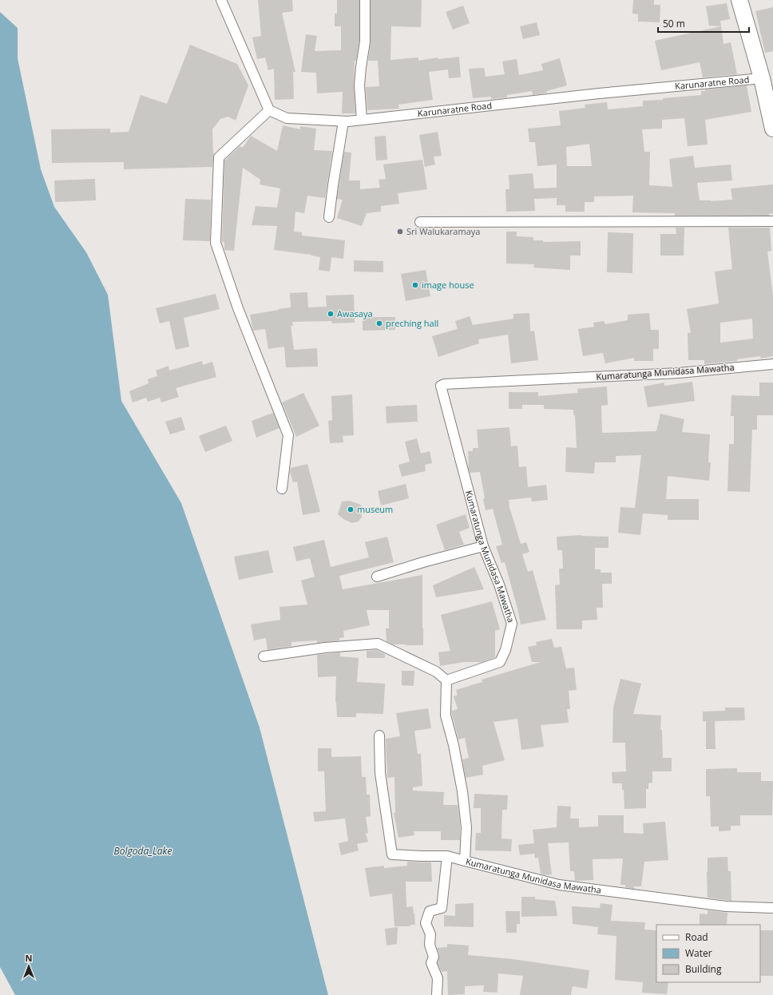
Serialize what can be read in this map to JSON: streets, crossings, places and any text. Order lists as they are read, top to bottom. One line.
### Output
{"streets":{"street":["Karunaratne Road","Kumaratunga Munidasa Mawatha"]},"water":["Bolgoda_Lake"],"places":["Sri Walukaramaya","image house","Awasaya","preching hall","museum"],"legend":["Road","Water","Building"],"scale_bar":"50 m","north":"top"}
